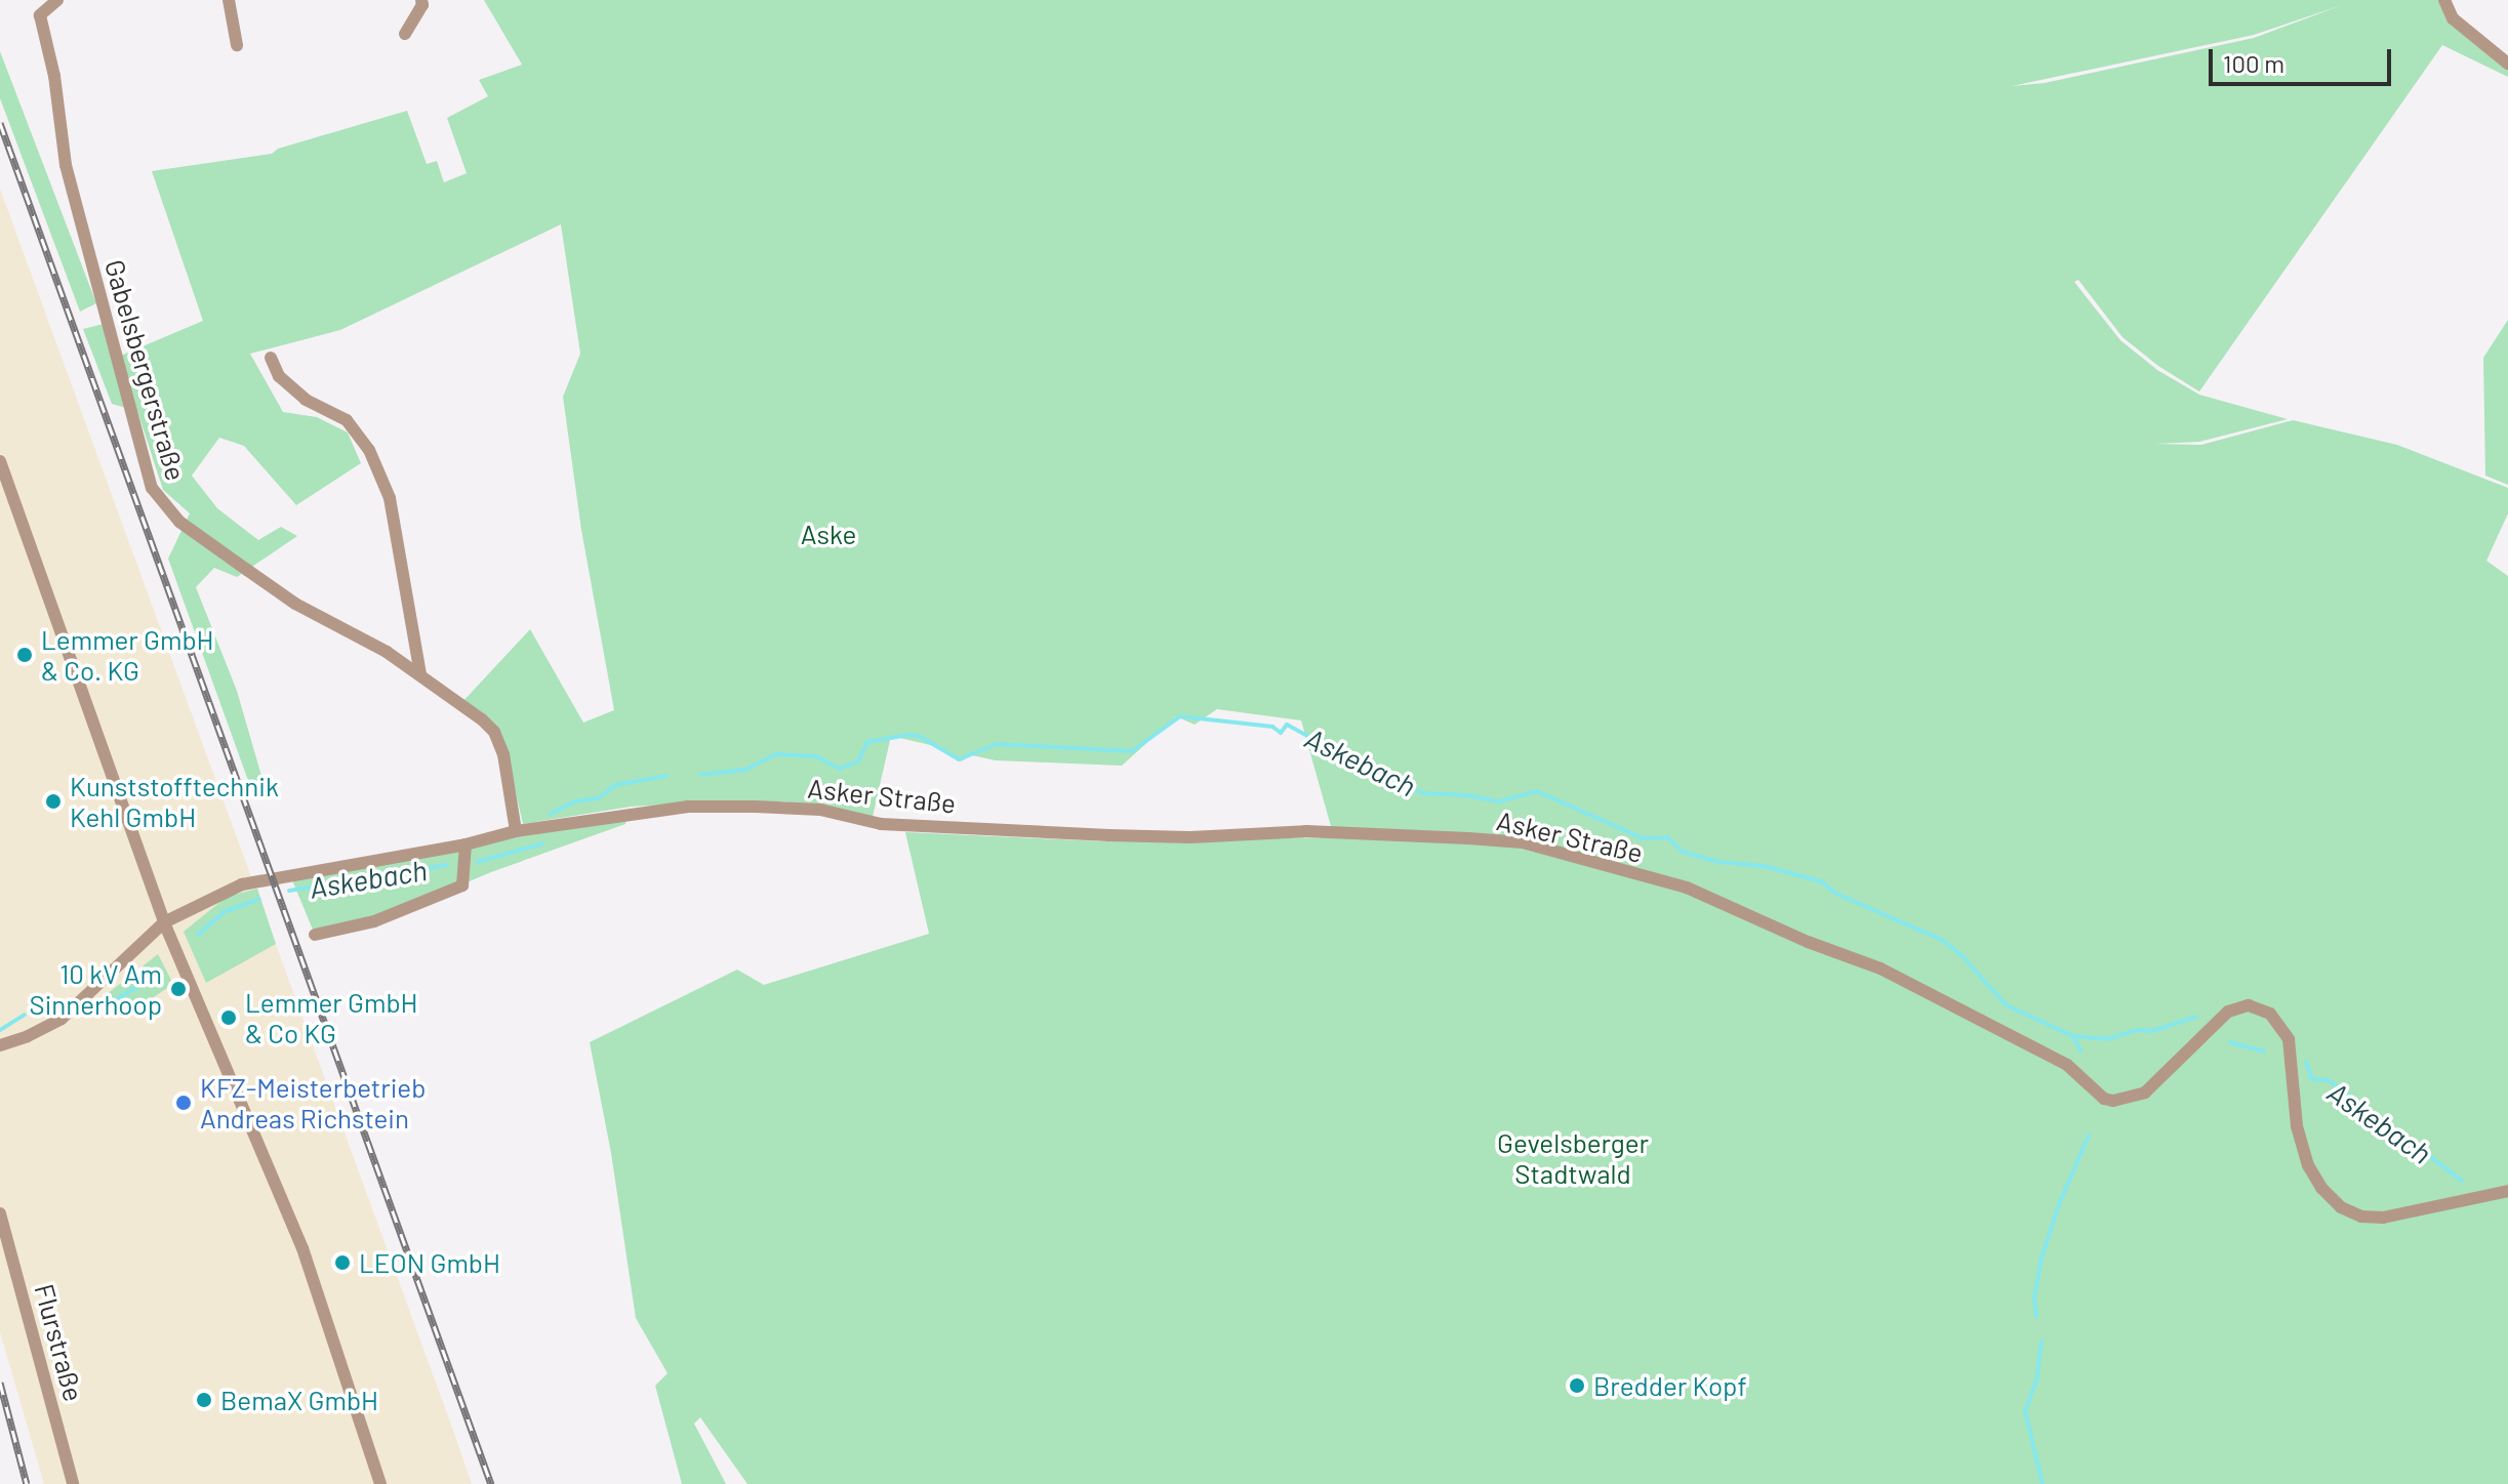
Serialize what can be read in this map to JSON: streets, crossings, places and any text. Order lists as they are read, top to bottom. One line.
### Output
{"streets":{"street":["Gabelsbergerstraße","Asker Straße","Flurstraße"]},"crossings":[["Gabelsbergerstraße","Asker Straße"]],"water":["Askebach"],"parks":["Aske","Gevelsberger Stadtwald"],"places":["Lemmer GmbH & Co. KG","Kunststofftechnik Kehl GmbH","10 kV Am Sinnerhoop","Lemmer GmbH & Co KG","KFZ-Meisterbetrieb Andreas Richstein","LEON GmbH","Bredder Kopf","BemaX GmbH"],"scale_bar":"100 m"}
